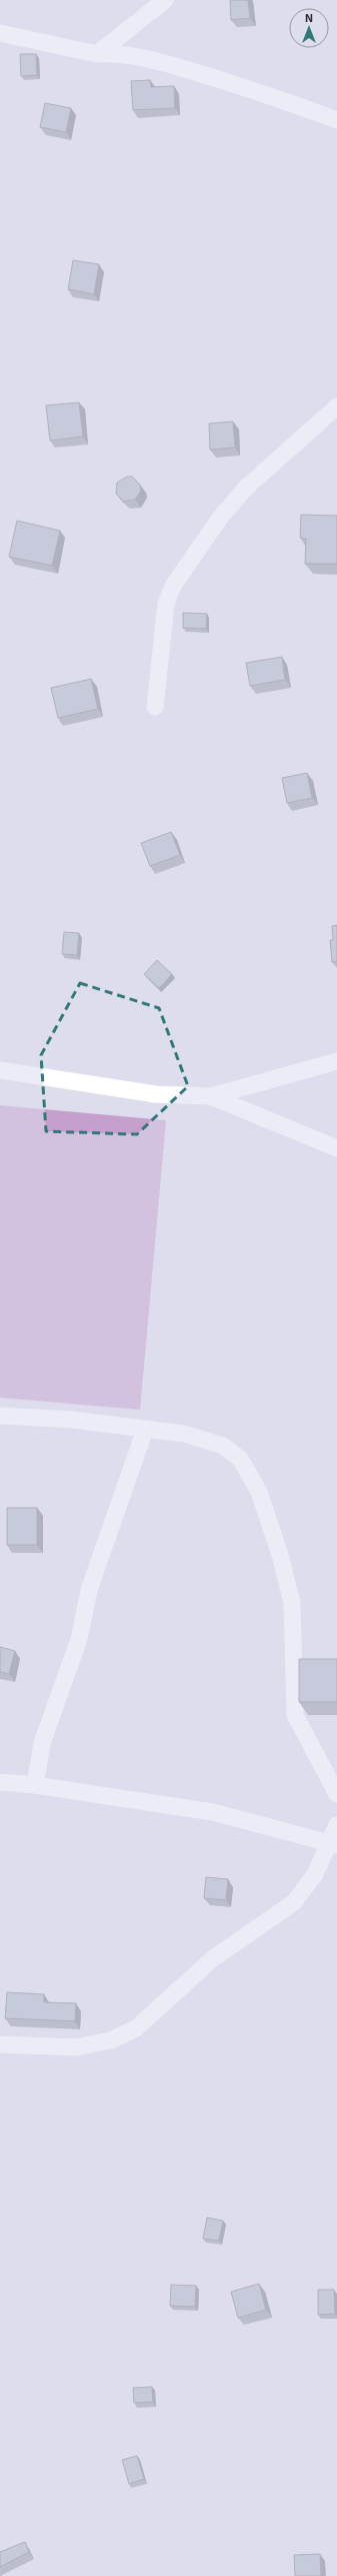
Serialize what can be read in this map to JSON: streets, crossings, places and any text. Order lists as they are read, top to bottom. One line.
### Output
{"north":"top"}
